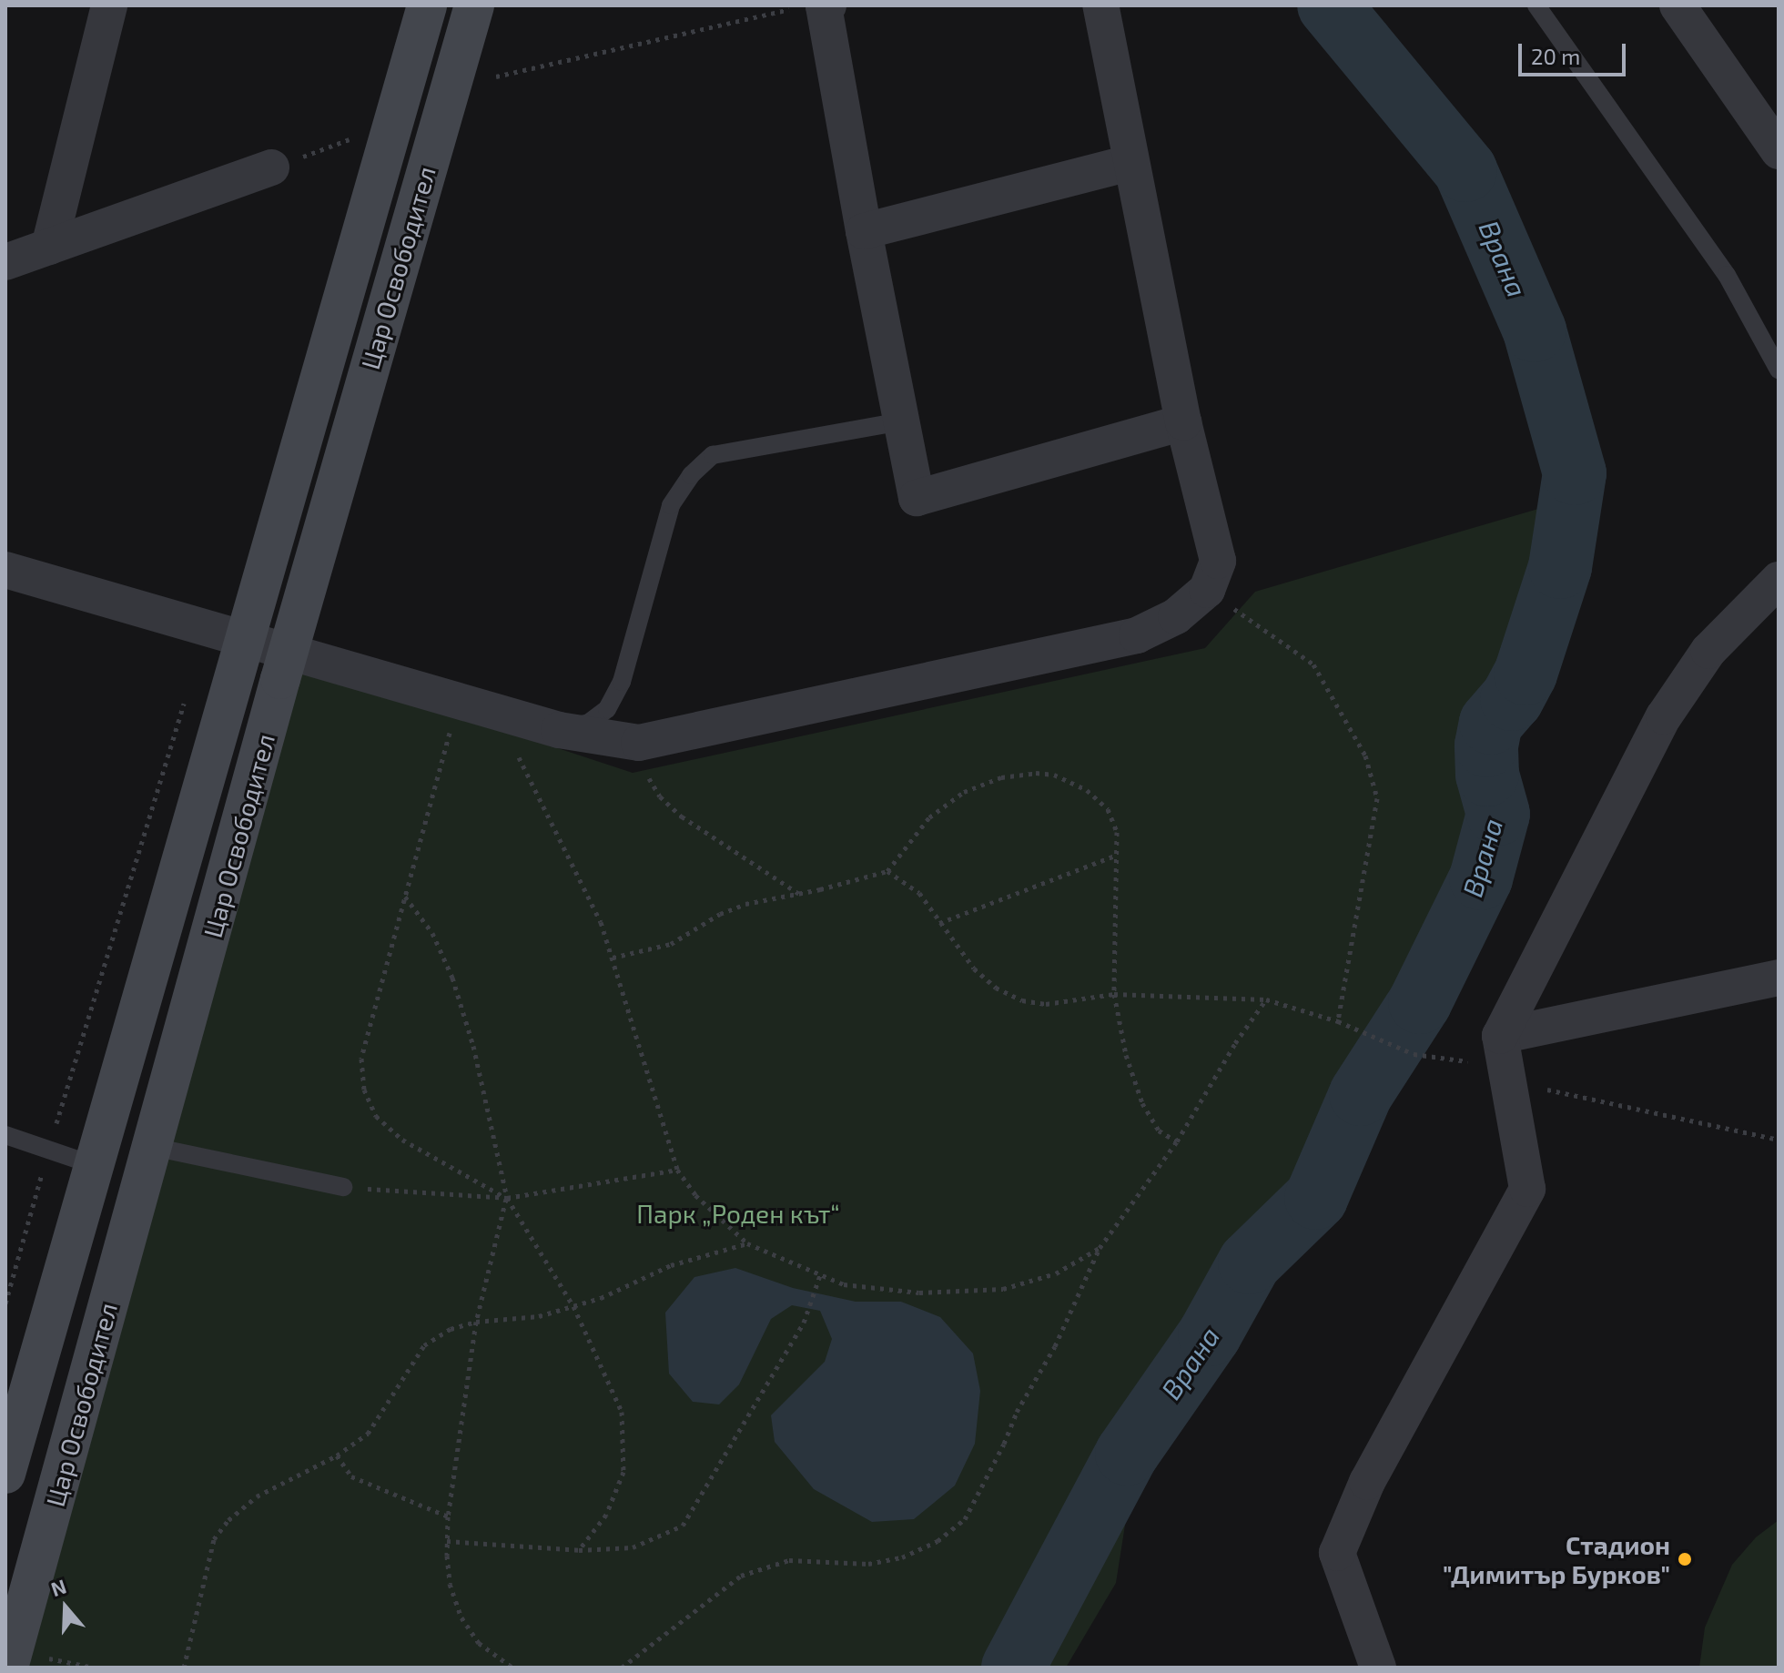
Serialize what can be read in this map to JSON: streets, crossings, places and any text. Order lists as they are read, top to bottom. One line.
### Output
{"streets":{"street":["Цар Освободител"]},"water":["Врана"],"parks":["Парк „Роден кът“"],"places":["Стадион \"Димитър Бурков\""],"scale_bar":"20 m","north":"top"}
